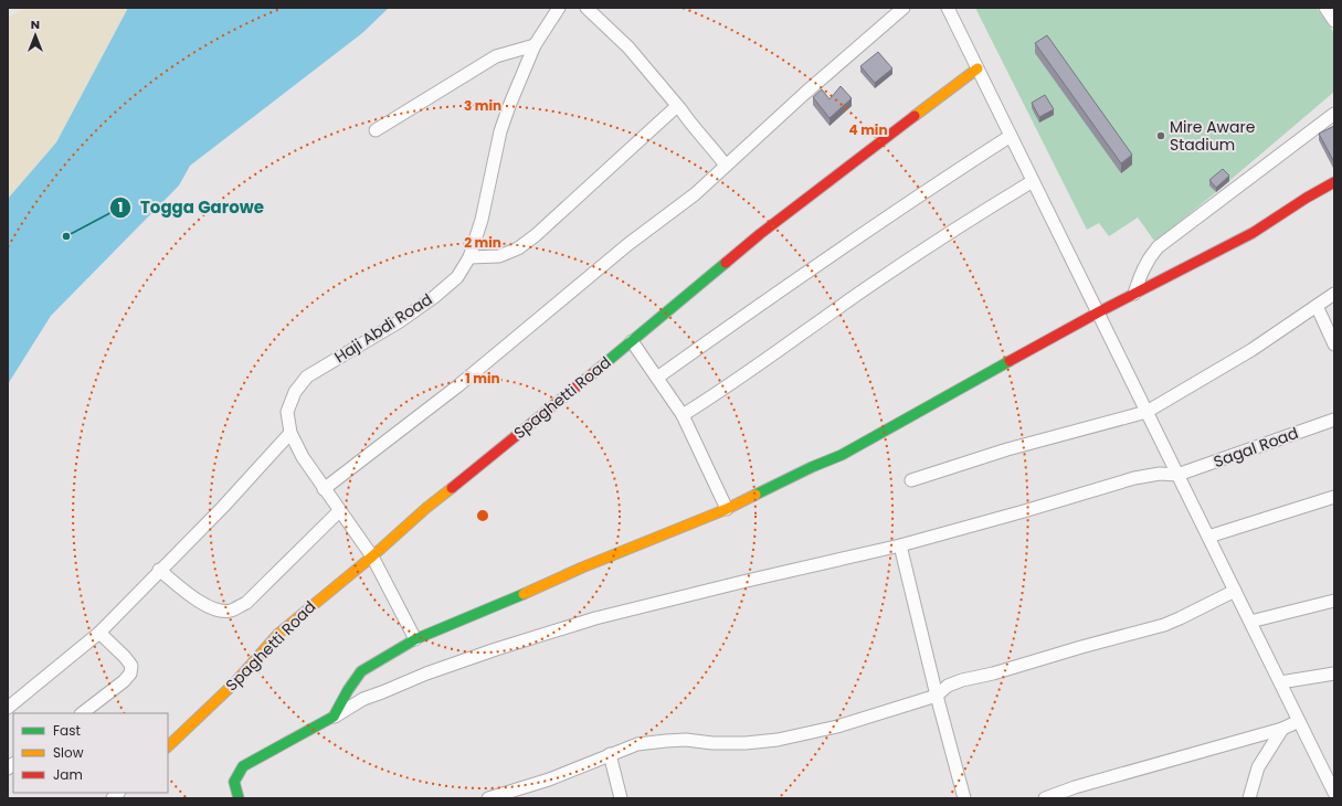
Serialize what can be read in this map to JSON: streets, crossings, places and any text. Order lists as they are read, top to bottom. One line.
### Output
{"streets":{"street":["Haji Abdi Road","Spaghetti Road","Sagal Road"]},"crossings":[["Haji Abdi Road","Spaghetti Road"]],"places":["Mire Aware Stadium","Togga Garowe"],"legend":["Fast","Slow","Jam"],"north":"top","rings":["3 min","4 min","2 min","1 min"]}
